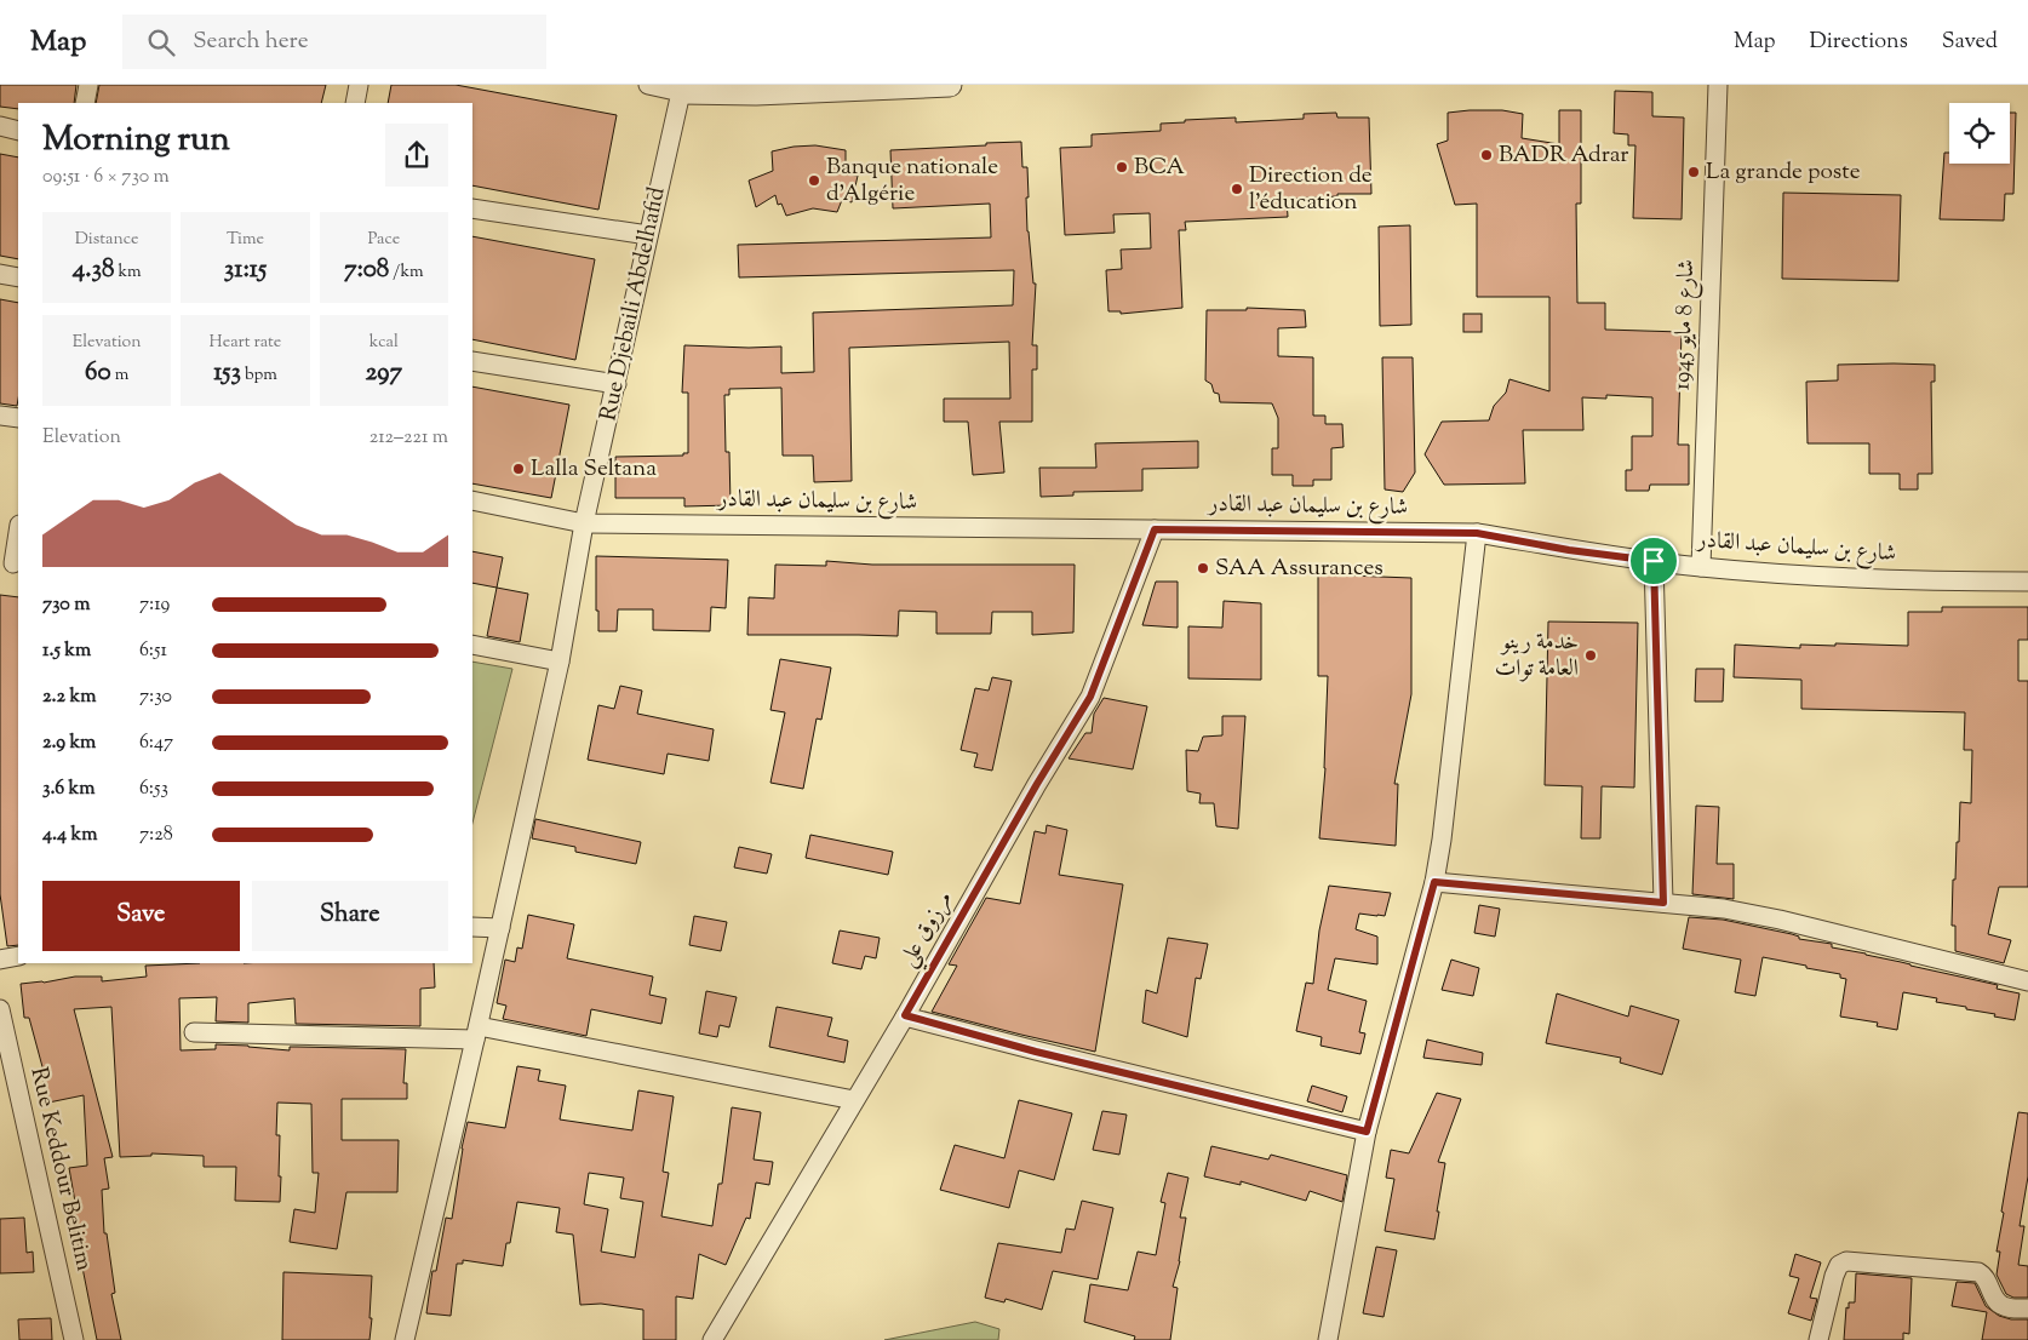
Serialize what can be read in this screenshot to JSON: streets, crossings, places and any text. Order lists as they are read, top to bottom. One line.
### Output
{"streets":{"street":["Rue Djebaili Abdelhafid","شارع 8 مايو 1945","شارع بن سليمان عبد القادر","مرزوق علي","Rue Keddour Belitim"]},"crossings":[["Rue Djebaili Abdelhafid","شارع بن سليمان عبد القادر"],["شارع 8 مايو 1945","شارع بن سليمان عبد القادر"],["شارع بن سليمان عبد القادر","مرزوق علي"]],"places":["BADR Adrar","BCA","La grande poste","Banque nationale d'Algérie","Direction de l'éducation","Lalla Seltana","SAA Assurances","خدمة رينو العامة توات"],"page":{"header":"Map","search":"Search here","nav":["Map","Directions","Saved"],"heading":["Morning run","09:51 · 6 × 730 m"],"stats":[["Distance","4.38 km"],["Time","31:15"],["Pace","7:08 /km"],["Elevation","60 m"],["Heart rate","153 bpm"],["kcal","297"]],"chart":["Elevation","212–221 m"],"list":[{"name":"730 m","note":"7:19"},{"name":"1.5 km","note":"6:51"},{"name":"2.2 km","note":"7:30"},{"name":"2.9 km","note":"6:47"},{"name":"3.6 km","note":"6:53"},{"name":"4.4 km","note":"7:28"}],"buttons":["Save","Share"]}}
